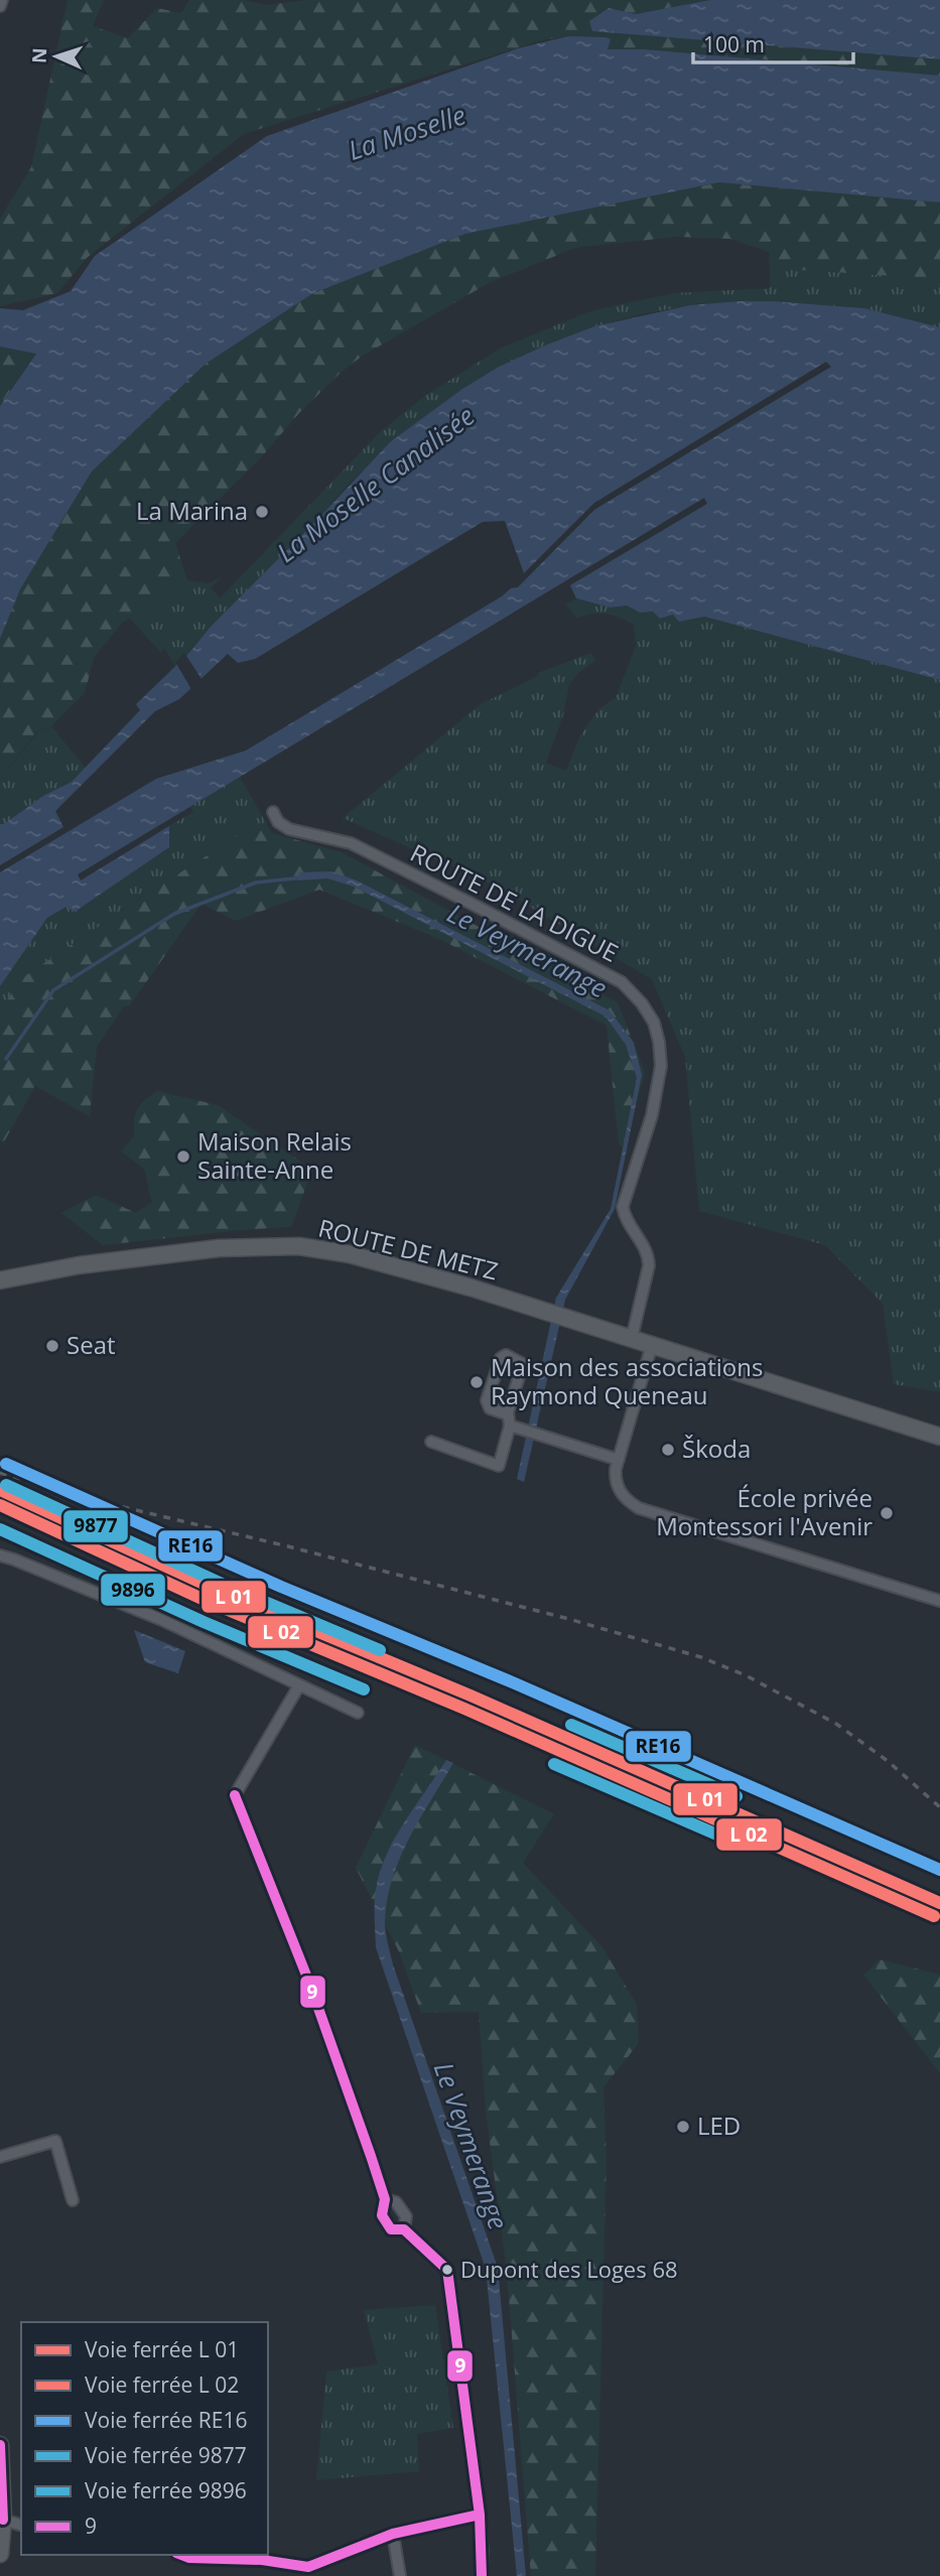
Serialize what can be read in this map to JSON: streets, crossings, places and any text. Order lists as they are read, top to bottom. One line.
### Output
{"streets":{"main road":["ROUTE DE METZ"],"street":["ROUTE DE LA DIGUE"]},"crossings":[["ROUTE DE LA DIGUE","ROUTE DE METZ"]],"water":["La Moselle","La Moselle Canalisée","Le Veymerange"],"places":["La Marina","Maison Relais Sainte-Anne","Seat","Maison des associations Raymond Queneau","Škoda","École privée Montessori l'Avenir","LED","Dupont des Loges 68"],"lines":["rail line RE16","rail line 9877","rail line 9896","transit line 9"],"legend":["Voie ferrée L 01","Voie ferrée L 02","Voie ferrée RE16","Voie ferrée 9877","Voie ferrée 9896","9"],"scale_bar":"100 m","north":"left"}
